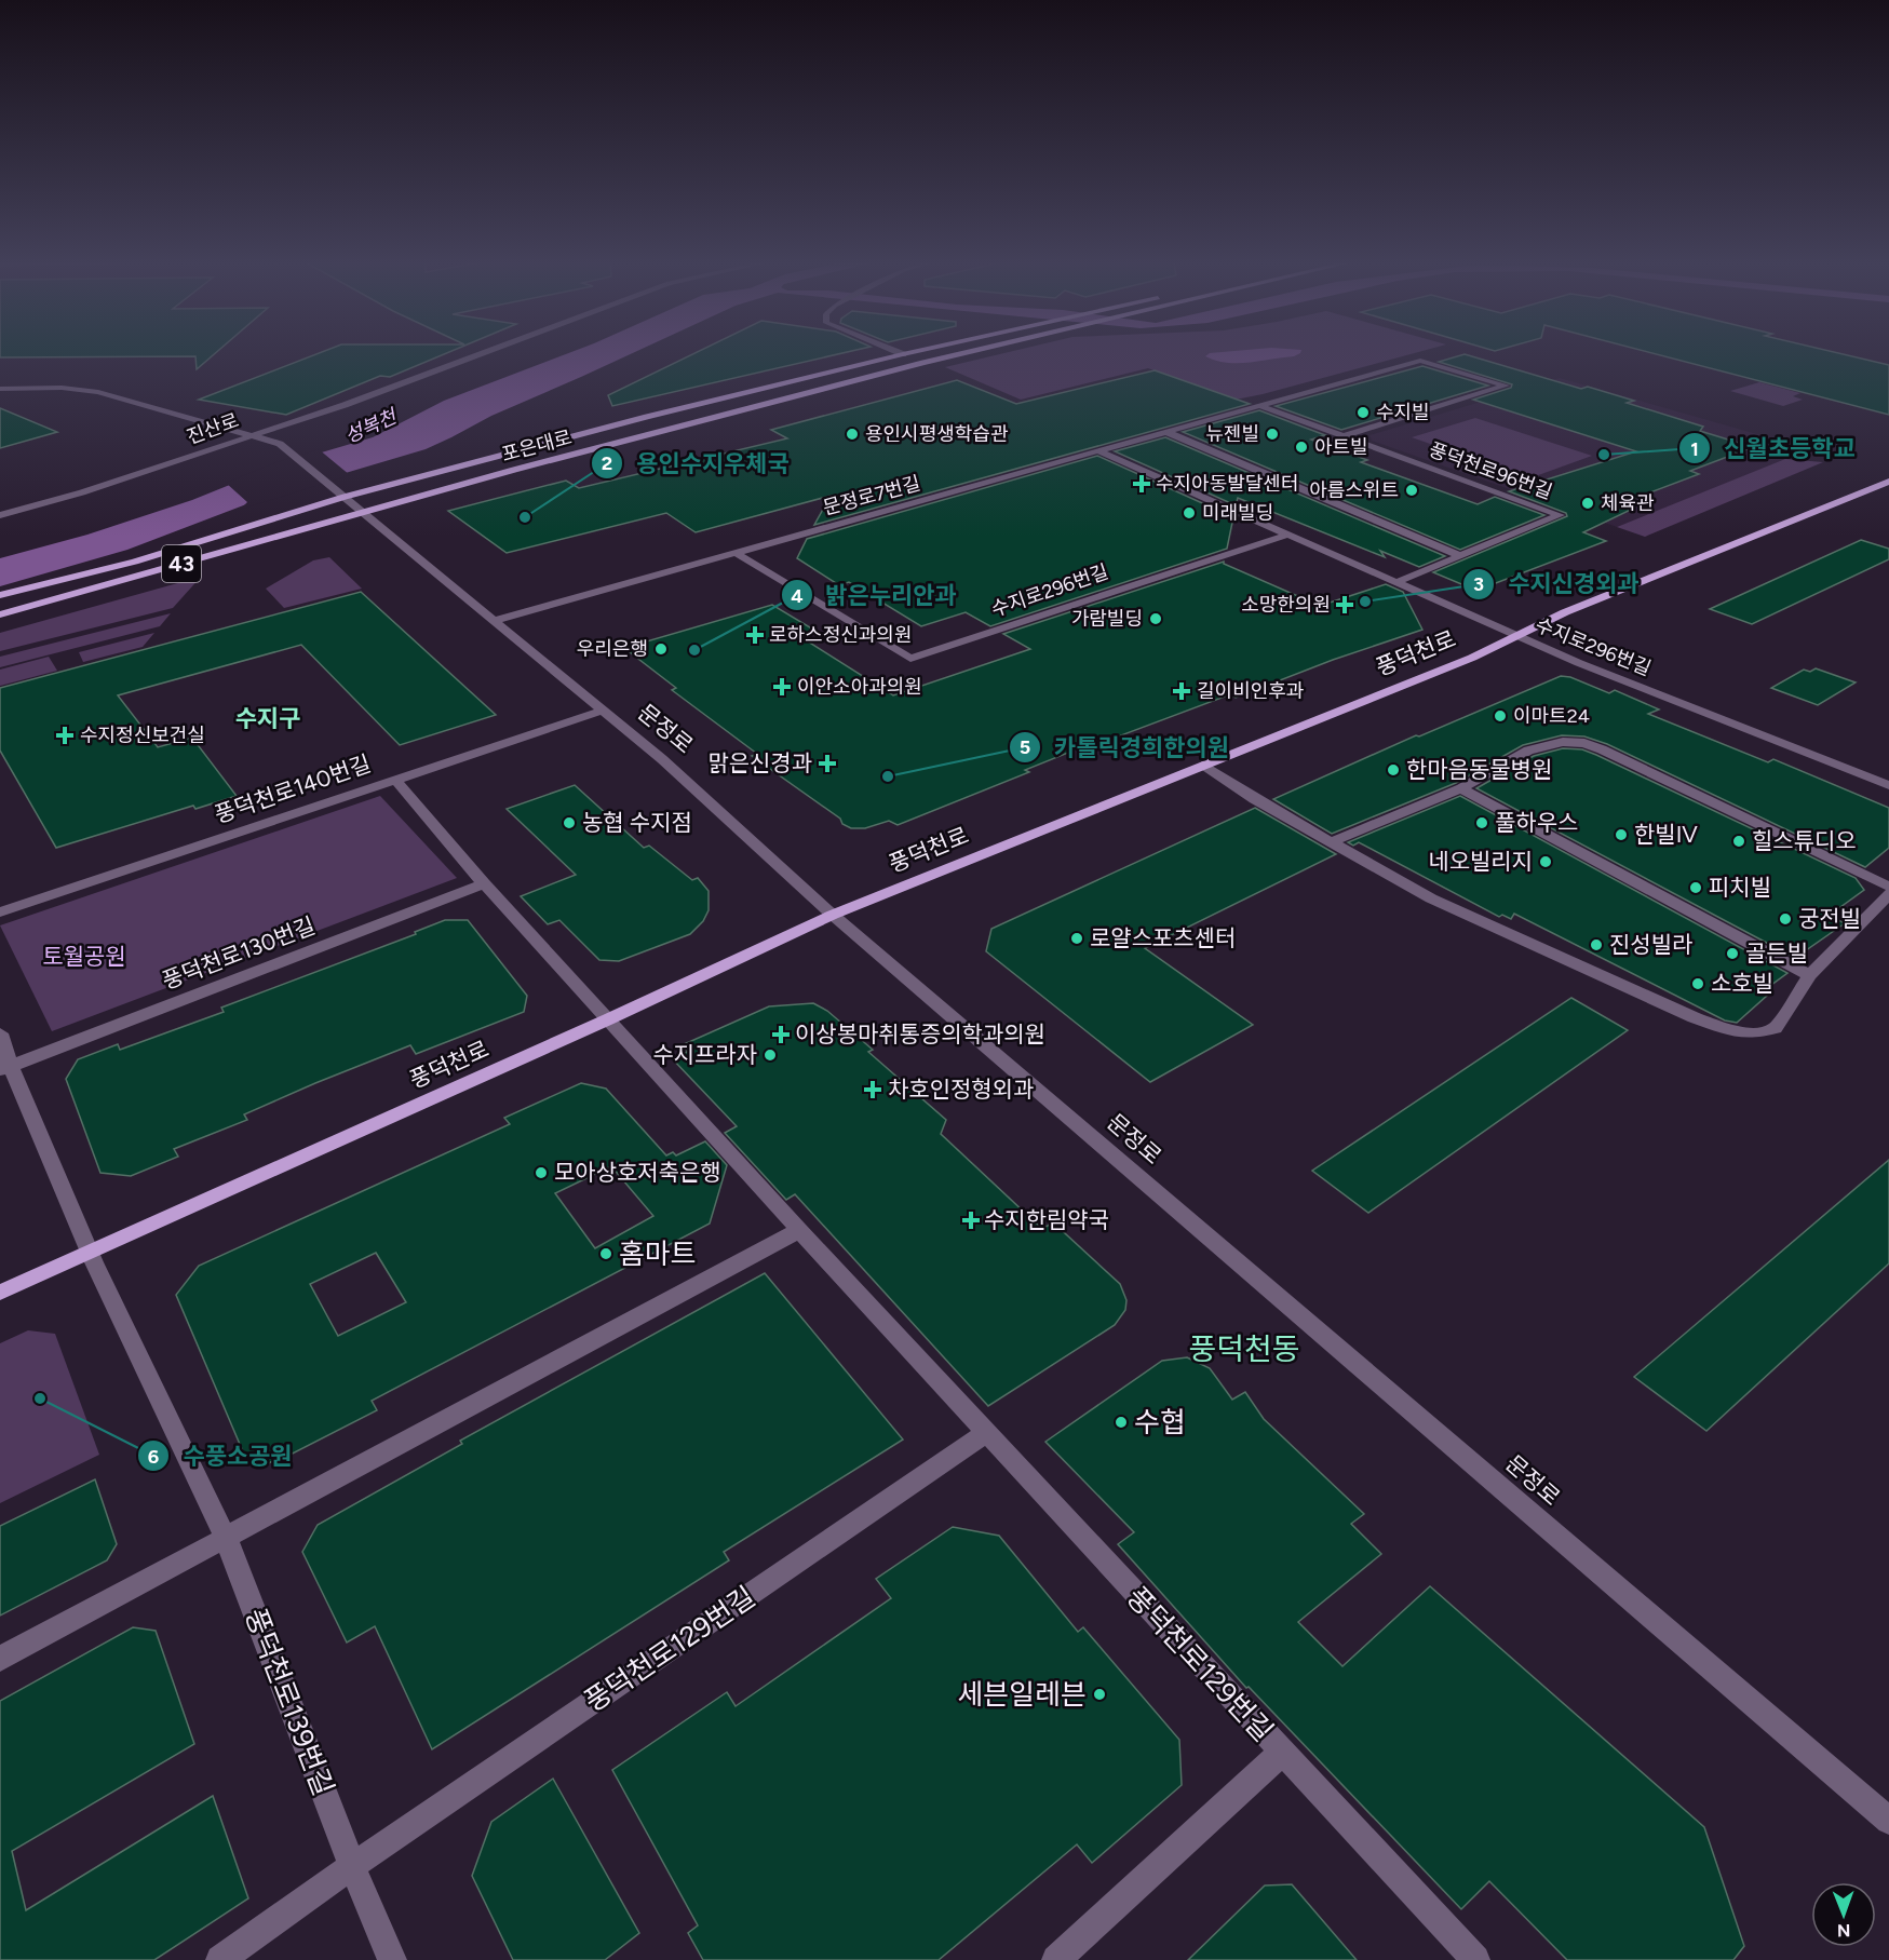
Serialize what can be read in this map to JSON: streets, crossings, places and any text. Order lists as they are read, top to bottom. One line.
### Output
{"streets":{"main road":["포은대로","43","풍덕천로"],"street":["진산로","풍덕천로96번길","문정로7번길","수지로296번길","문정로","풍덕천로140번길","풍덕천로130번길","풍덕천로129번길","풍덕천로139번길"]},"crossings":[["진산로","문정로"],["포은대로","문정로"],["풍덕천로96번길","문정로7번길"],["풍덕천로96번길","수지로296번길"],["문정로7번길","수지로296번길"],["문정로7번길","문정로"],["수지로296번길","풍덕천로"],["풍덕천로","문정로"],["풍덕천로","풍덕천로129번길"],["풍덕천로","풍덕천로139번길"],["문정로","풍덕천로140번길"],["풍덕천로129번길","풍덕천로139번길"]],"districts":["수지구","풍덕천동"],"water":["성복천"],"parks":["토월공원"],"places":{"other":["수지빌","용인시평생학습관","뉴젠빌","아트빌","신월초등학교","아름스위트","체육관","미래빌딩","용인수지우체국","수지신경외과","가람빌딩","우리은행","밝은누리안과","이마트24","한마음동물병원","카톨릭경희한의원","농협 수지점","풀하우스","한빌IV","힐스튜디오","네오빌리지","피치빌","궁전빌","로얄스포츠센터","진성빌라","골든빌","소호빌","수지프라자","모아상호저축은행","홈마트","수풍소공원","수협","세븐일레븐"],"health":["수지아동발달센터","소망한의원","로하스정신과의원","이안소아과의원","길이비인후과","수지정신보건실","맑은신경과","이상봉마취통증의학과의원","차호인정형외과","수지한림약국"]},"north":"bottom"}
